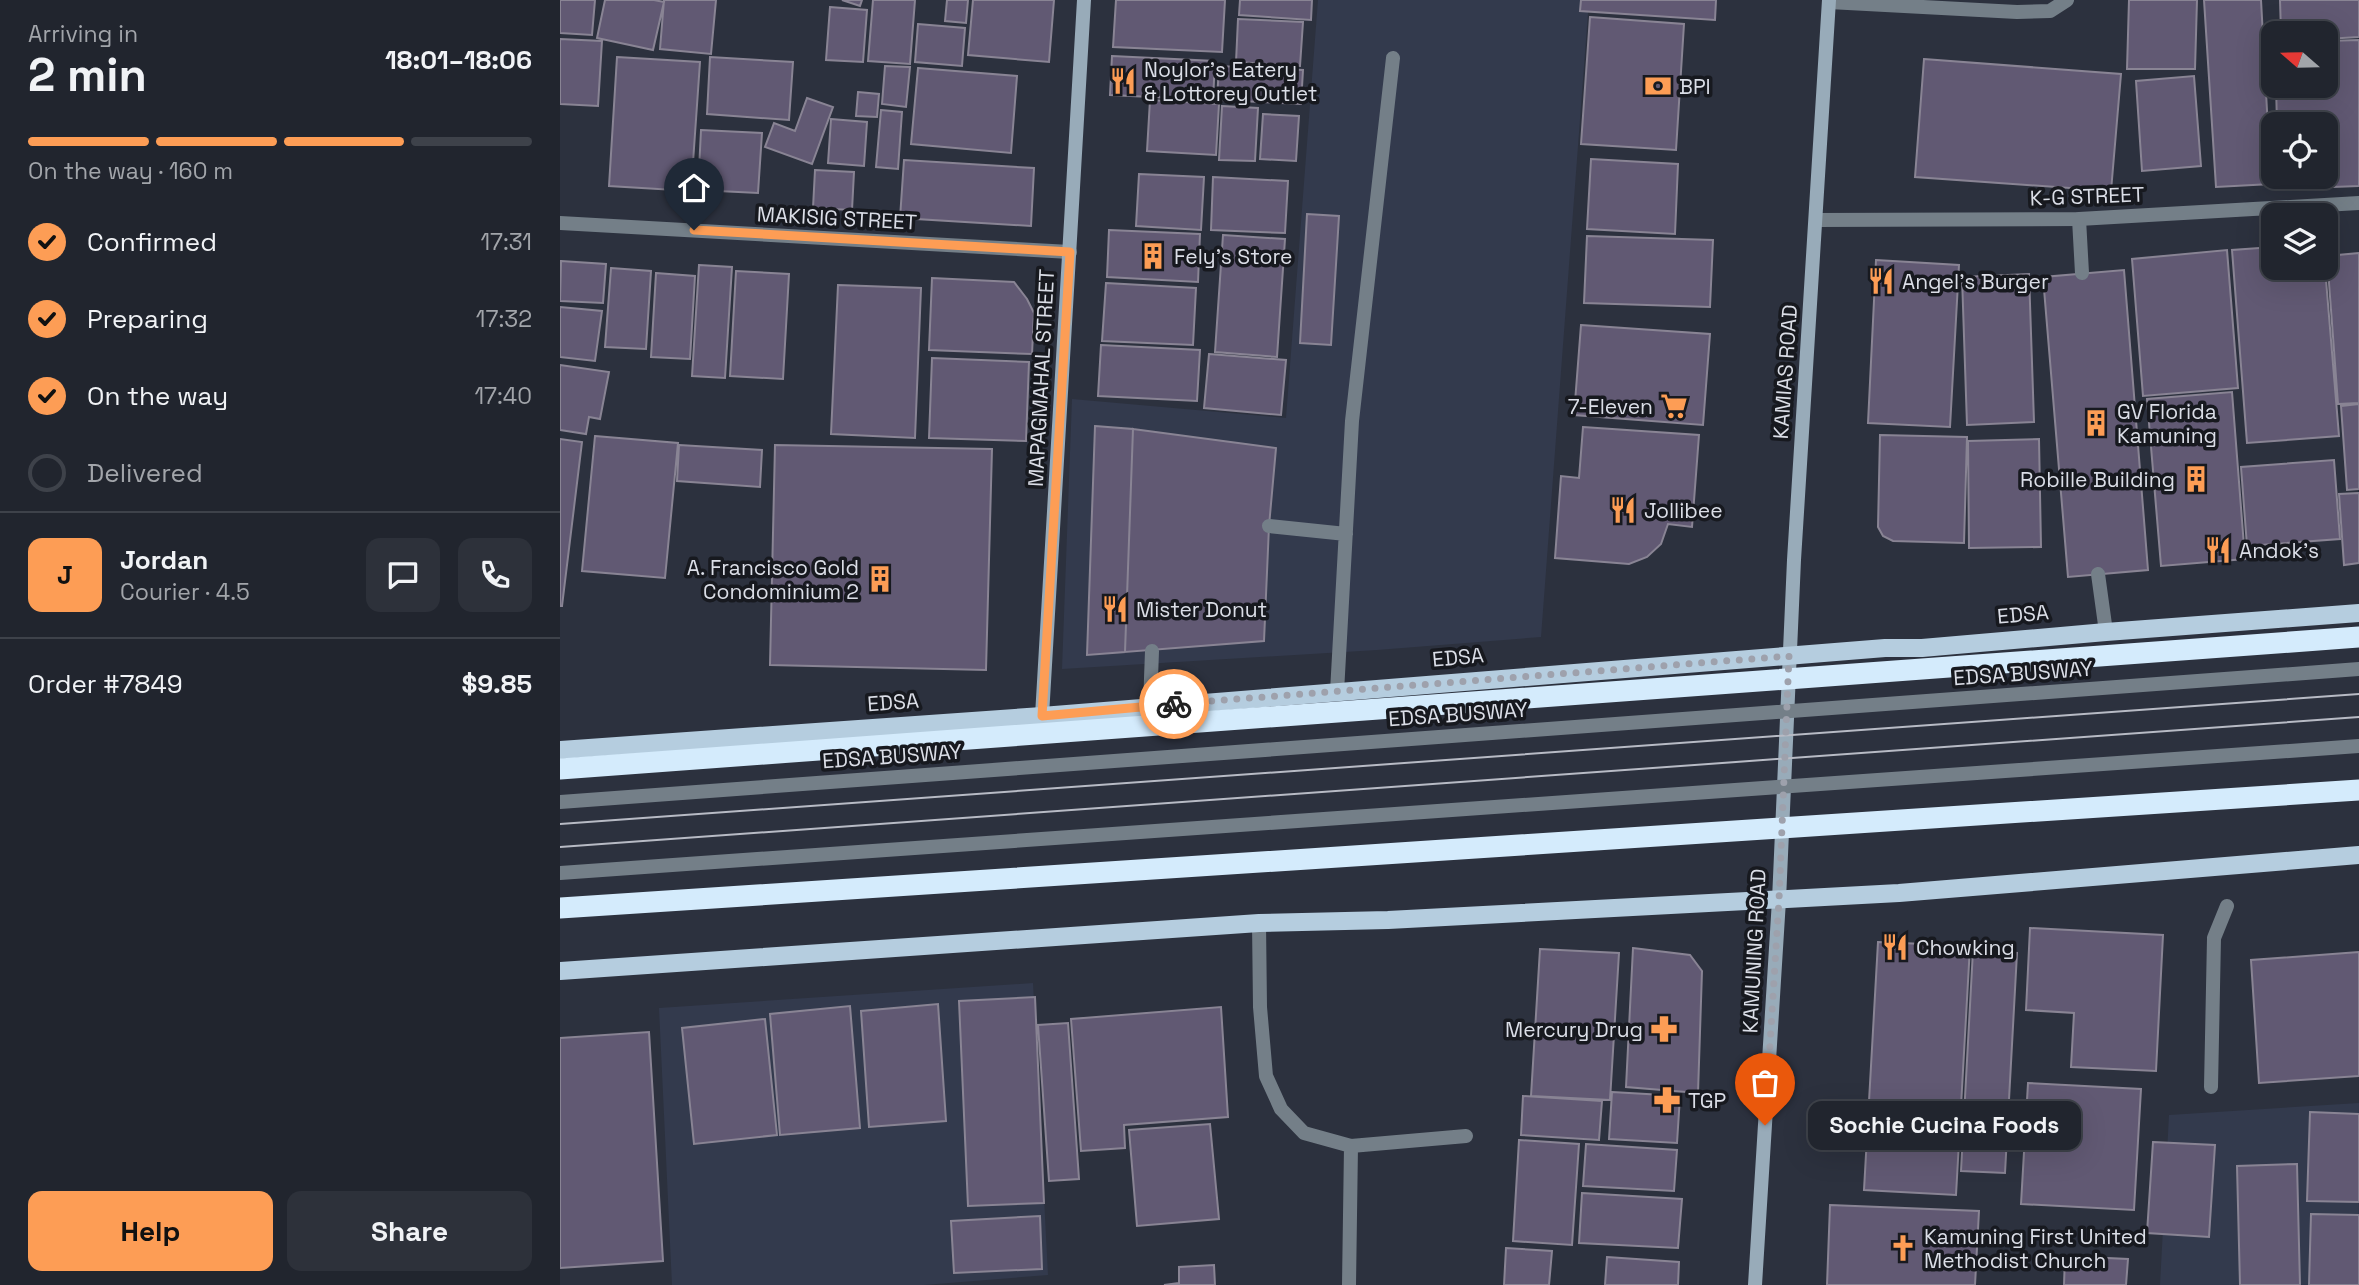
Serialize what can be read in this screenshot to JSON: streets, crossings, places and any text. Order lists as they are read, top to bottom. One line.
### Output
{"streets":{"highway":["EDSA"],"main road":["KAMIAS ROAD","MAPAGMAHAL STREET","KAMUNING ROAD"],"street":["K-G STREET","MAKISIG STREET","EDSA BUSWAY"]},"crossings":[["K-G STREET","KAMIAS ROAD"],["MAKISIG STREET","MAPAGMAHAL STREET"],["KAMIAS ROAD","EDSA"],["KAMIAS ROAD","KAMUNING ROAD"],["MAPAGMAHAL STREET","EDSA"]],"places":{"restaurant":["Noylor's Eatery & Lottorey Outlet","Angel's Burger","Jollibee","Andok's","Mister Donut","Chowking"],"bank":["BPI"],"building":["Fely's Store","GV Florida Kamuning","Robille Building","A. Francisco Gold Condominium 2"],"supermarket":["7-Eleven"],"pharmacy":["Mercury Drug","TGP"],"other":["Sochie Cucina Foods"],"church":["Kamuning First United Methodist Church"]},"north":"left","page":{"heading":["2 min","Arriving in","18:01–18:06"],"panel":["Jordan","Courier · 4.5","Order #7849","$9.85"],"bar":"On the way · 160 m","list":[["Confirmed","17:31"],["Preparing","17:32"],["On the way","17:40"],"Delivered"],"round":"J","bubble":"Sochie Cucina Foods","buttons":["Help","Share"]}}
